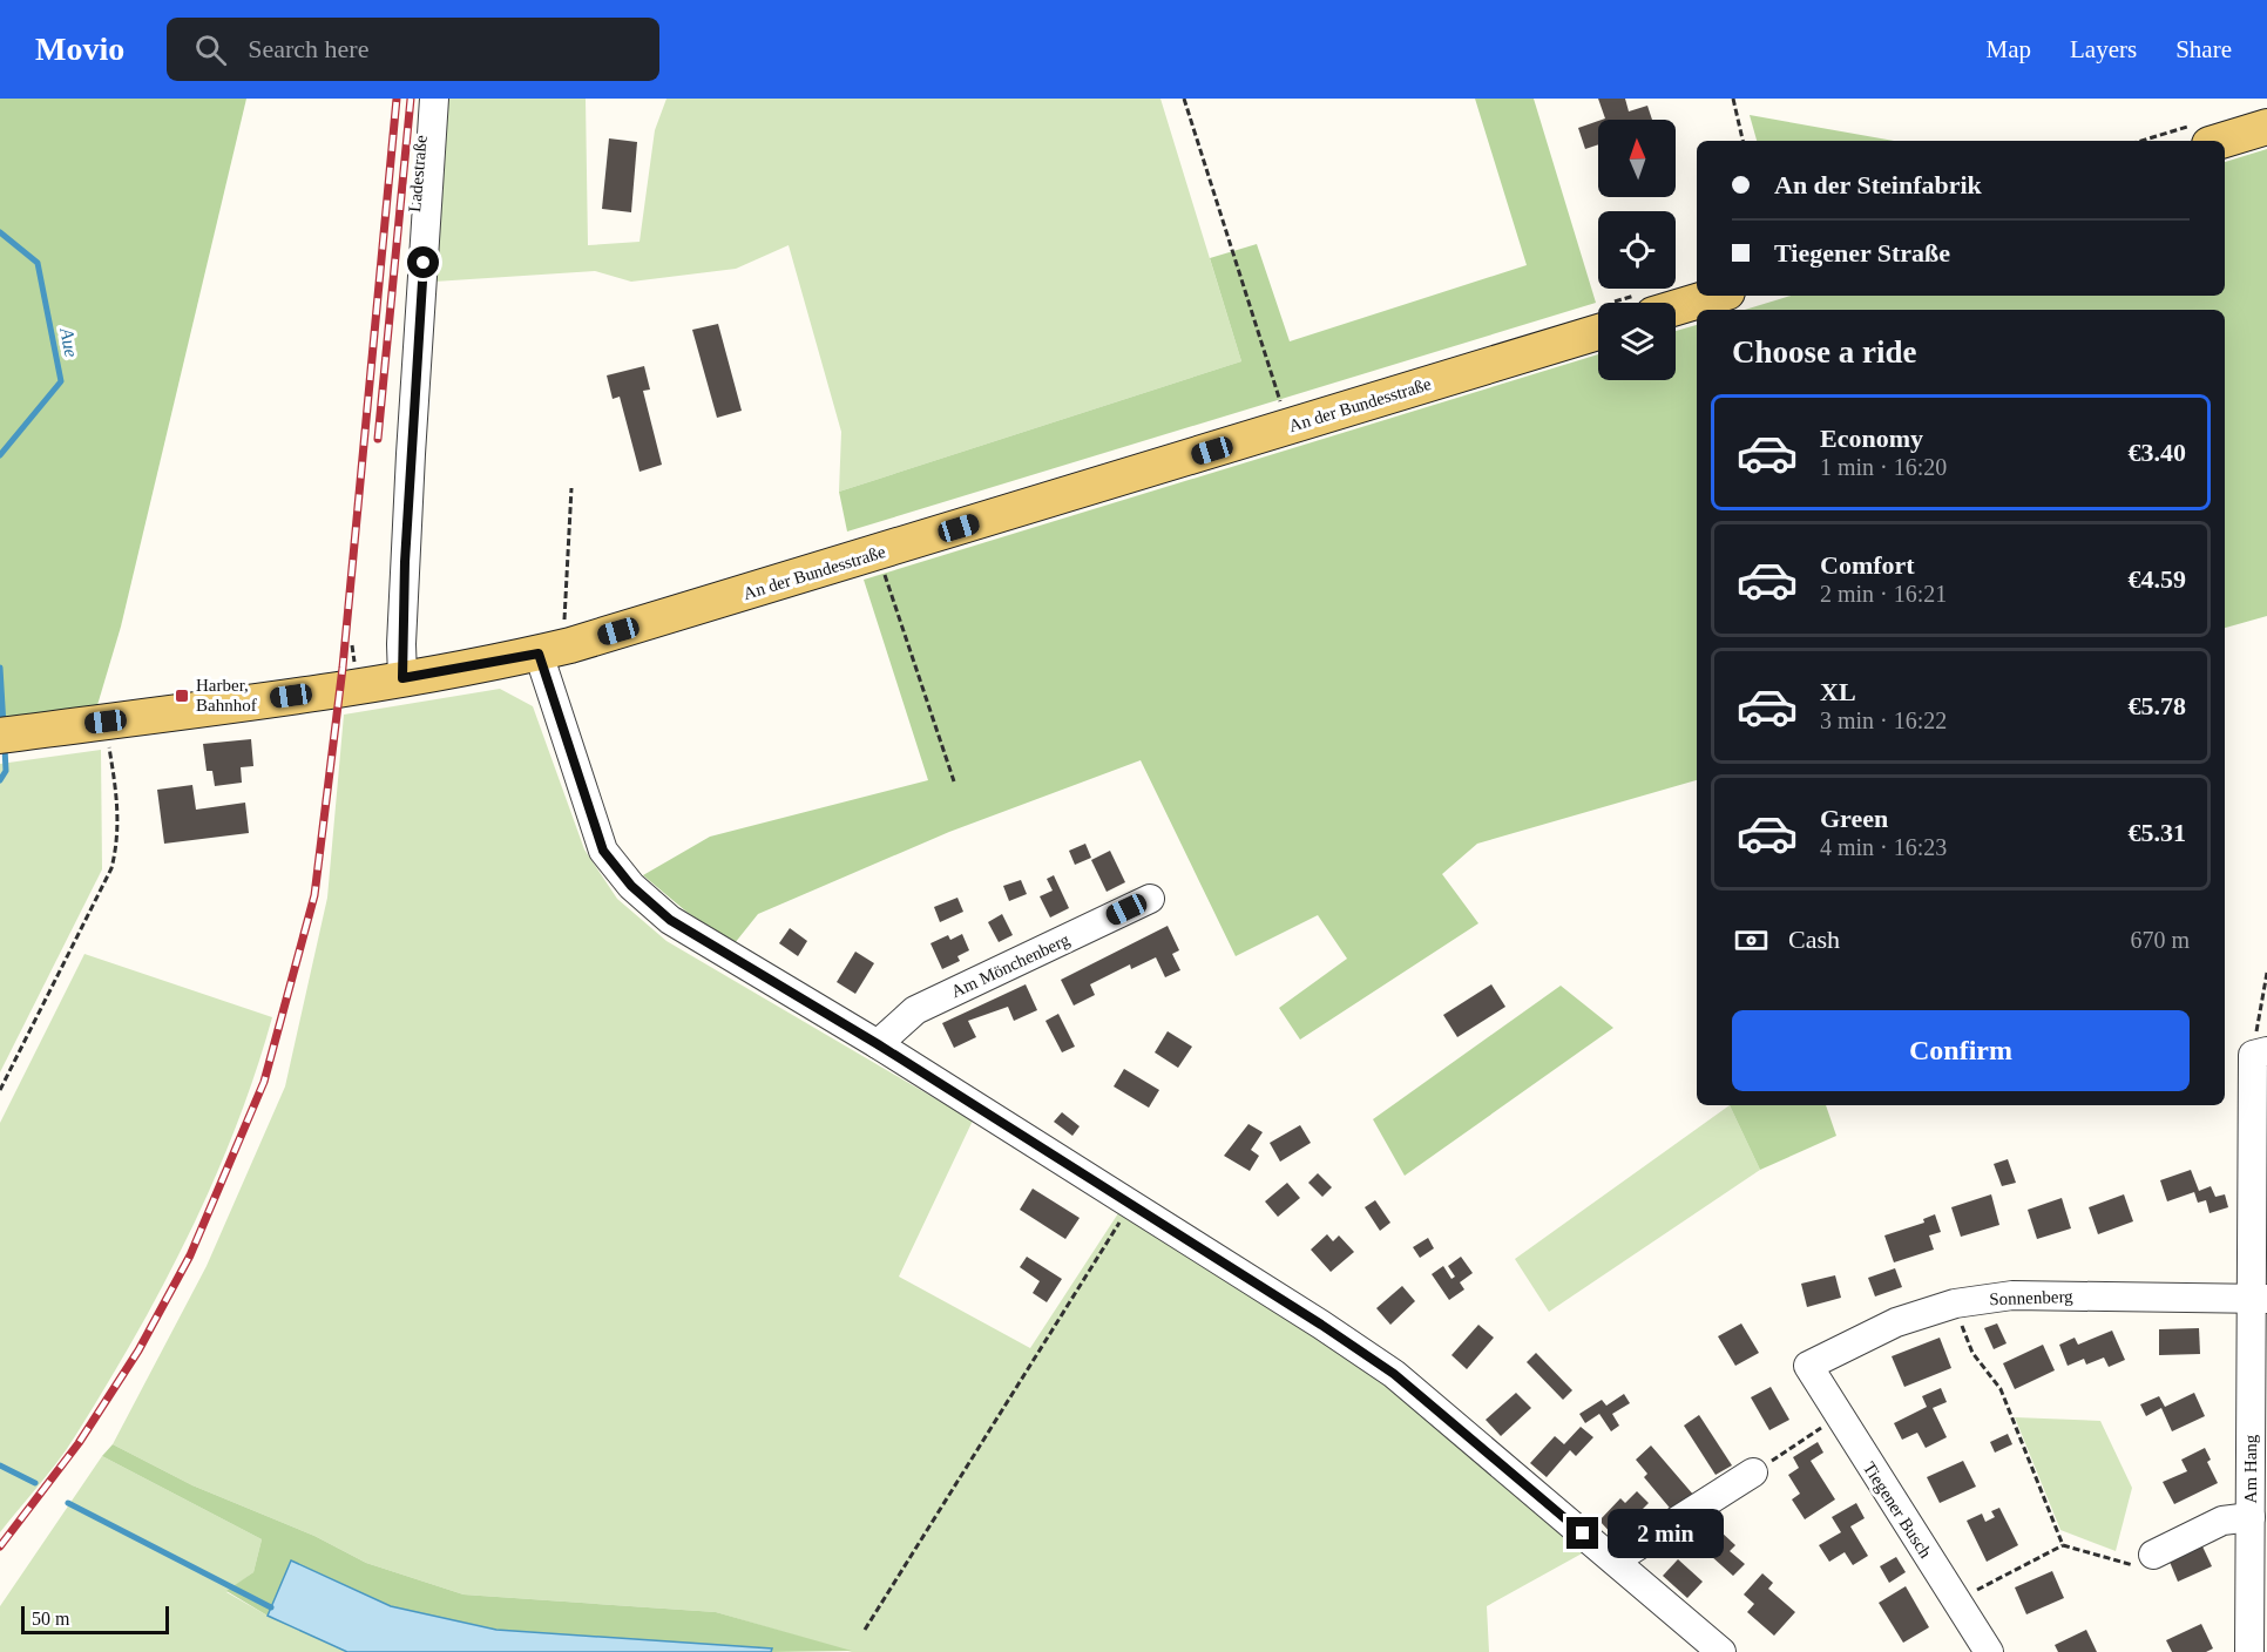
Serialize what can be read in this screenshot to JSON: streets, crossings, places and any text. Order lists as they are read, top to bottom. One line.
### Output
{"streets":{"main road":["An der Bundesstraße"],"street":["Ladestraße","Am Mönchenberg","Sonnenberg","Am Hang","Tiegener Busch"]},"crossings":[["Sonnenberg","Am Hang"],["Sonnenberg","Tiegener Busch"]],"water":["Aue"],"places":{"transit":["Harber, Bahnhof"]},"scale_bar":"50 m","north":"top","page":{"header":"Movio","search":"Search here","nav":["Map","Layers","Share"],"banner":["An der Steinfabrik","Tiegener Straße"],"heading":"Choose a ride","list":[{"name":"Economy","note":"1 min · 16:20","value":"€3.40"},{"name":"Comfort","note":"2 min · 16:21","value":"€4.59"},{"name":"XL","note":"3 min · 16:22","value":"€5.78"},{"name":"Green","note":"4 min · 16:23","value":"€5.31"}],"pay":["Cash","670 m"],"buttons":"Confirm","bubble":"2 min","scale":"50 m"}}
